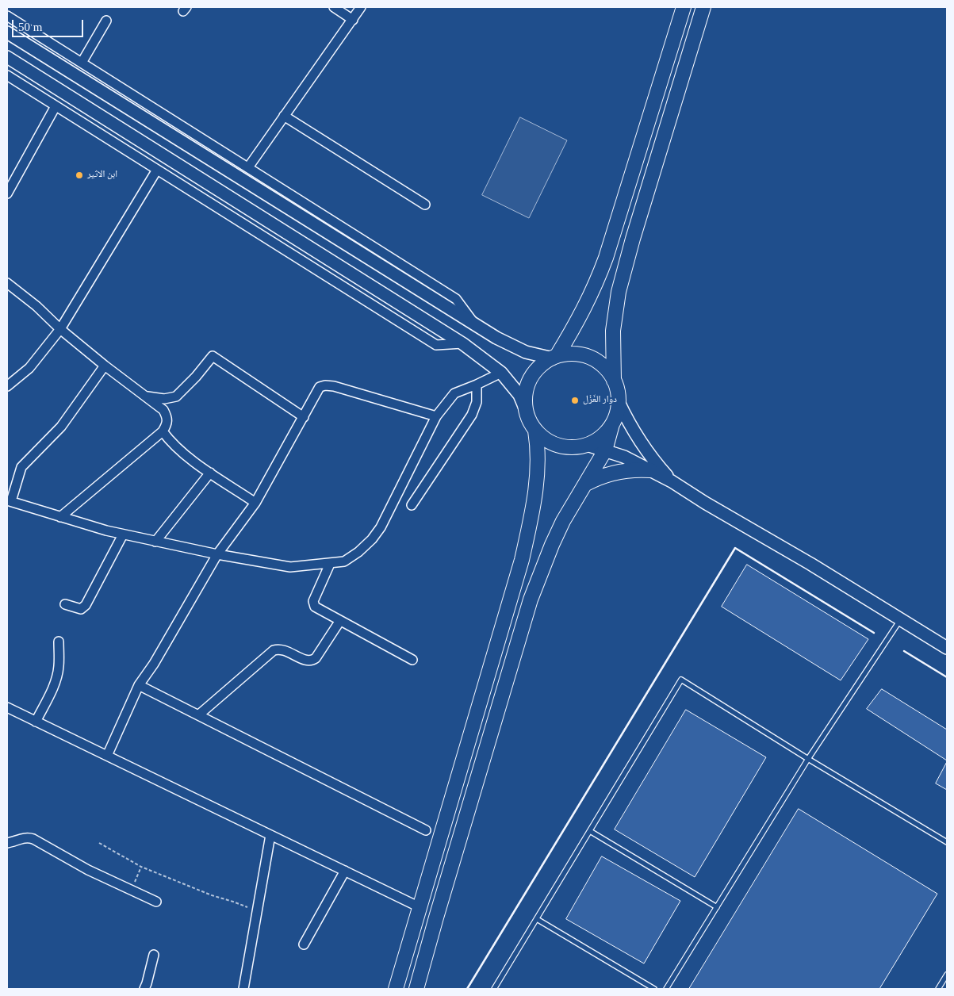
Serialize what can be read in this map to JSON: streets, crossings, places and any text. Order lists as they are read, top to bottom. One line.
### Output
{"places":["ابن الاثير","دوار الغَزْل"],"scale_bar":"50 m"}
